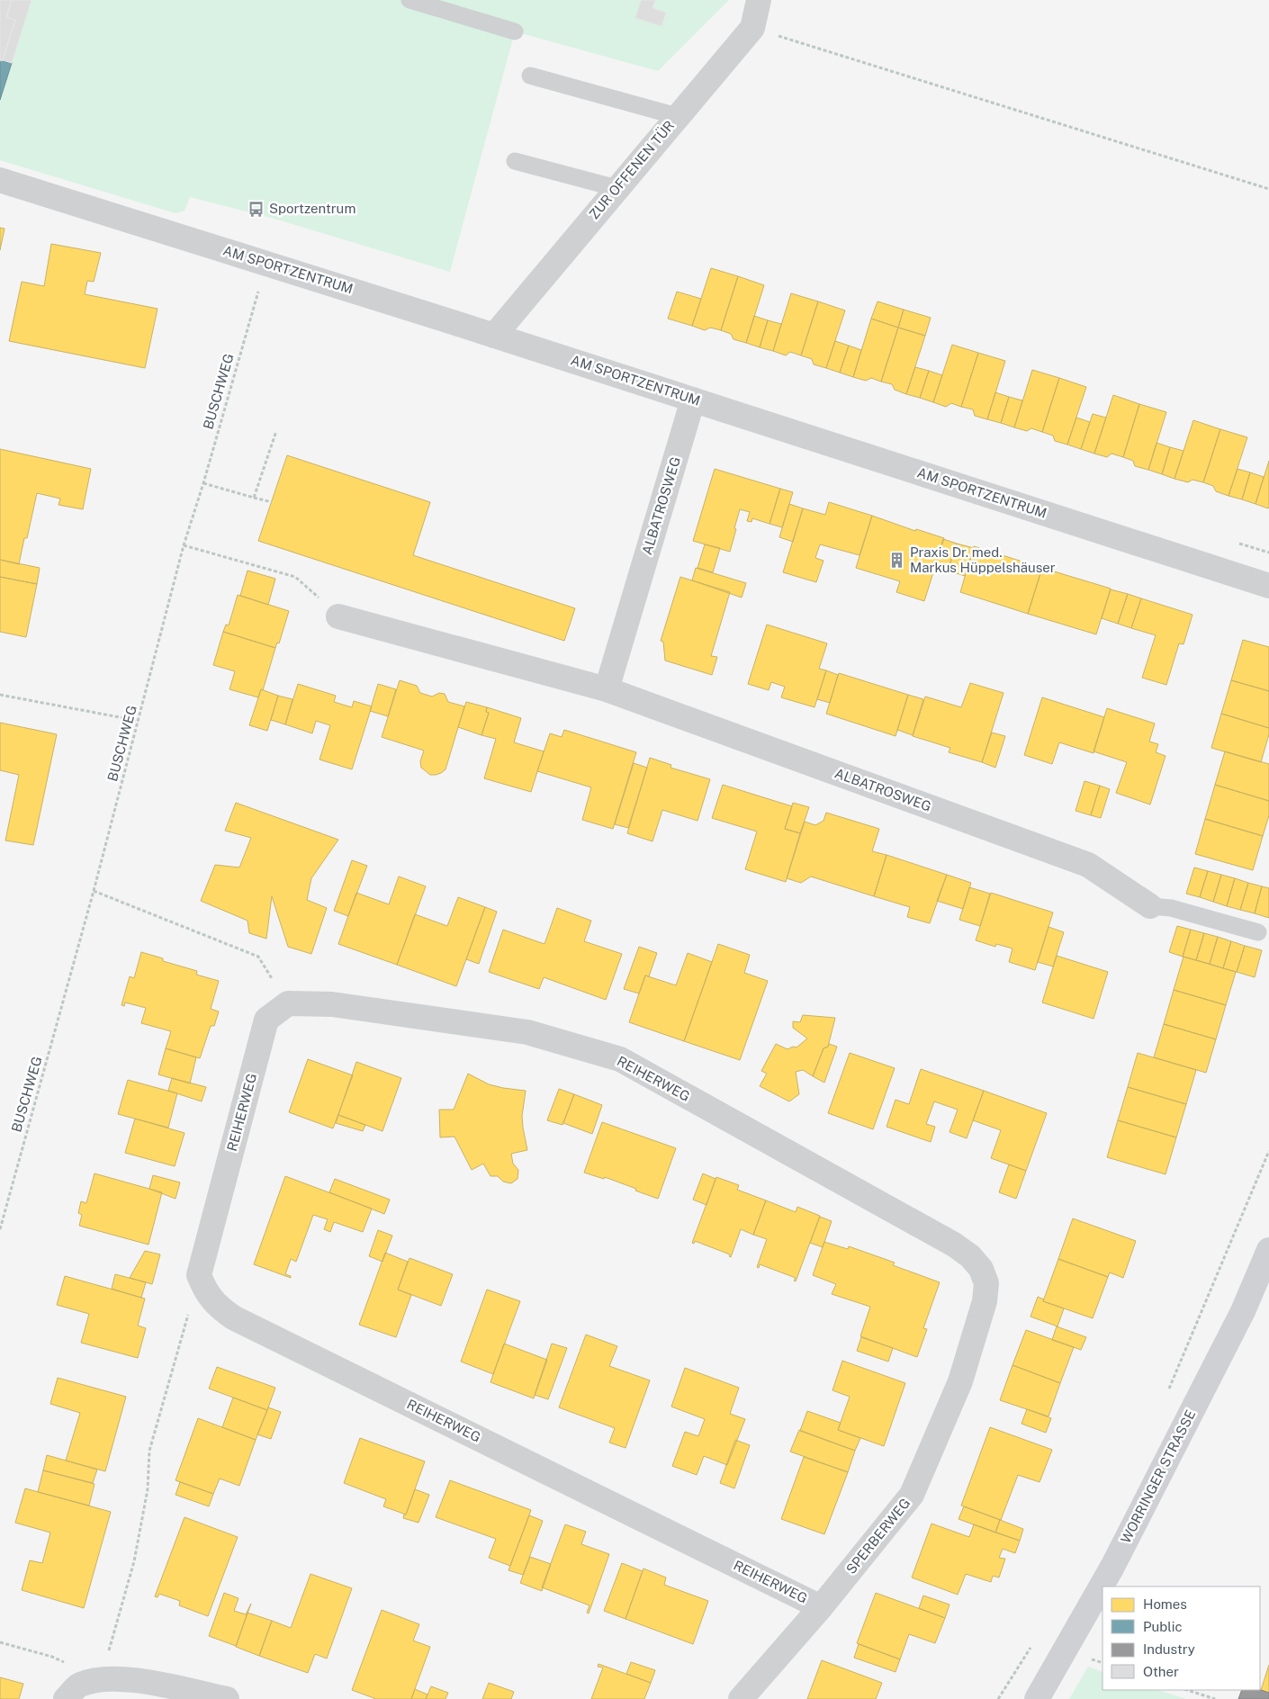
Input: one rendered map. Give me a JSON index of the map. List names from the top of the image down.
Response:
{
  "streets": {
    "main road": ["WORRINGER STRASSE"],
    "street": [
      "ZUR OFFENEN TÜR",
      "AM SPORTZENTRUM",
      "ALBATROSWEG",
      "REIHERWEG",
      "SPERBERWEG"
    ],
    "path": ["BUSCHWEG"]
  },
  "crossings": [
    ["ZUR OFFENEN TÜR", "AM SPORTZENTRUM"],
    ["AM SPORTZENTRUM", "BUSCHWEG"],
    ["AM SPORTZENTRUM", "ALBATROSWEG"],
    ["REIHERWEG", "SPERBERWEG"]
  ],
  "places": {
    "bus stop": ["Sportzentrum"],
    "building": ["Praxis Dr. med. Markus Hüppelshäuser"]
  },
  "legend": [
    "Homes",
    "Public",
    "Industry",
    "Other"
  ]
}
